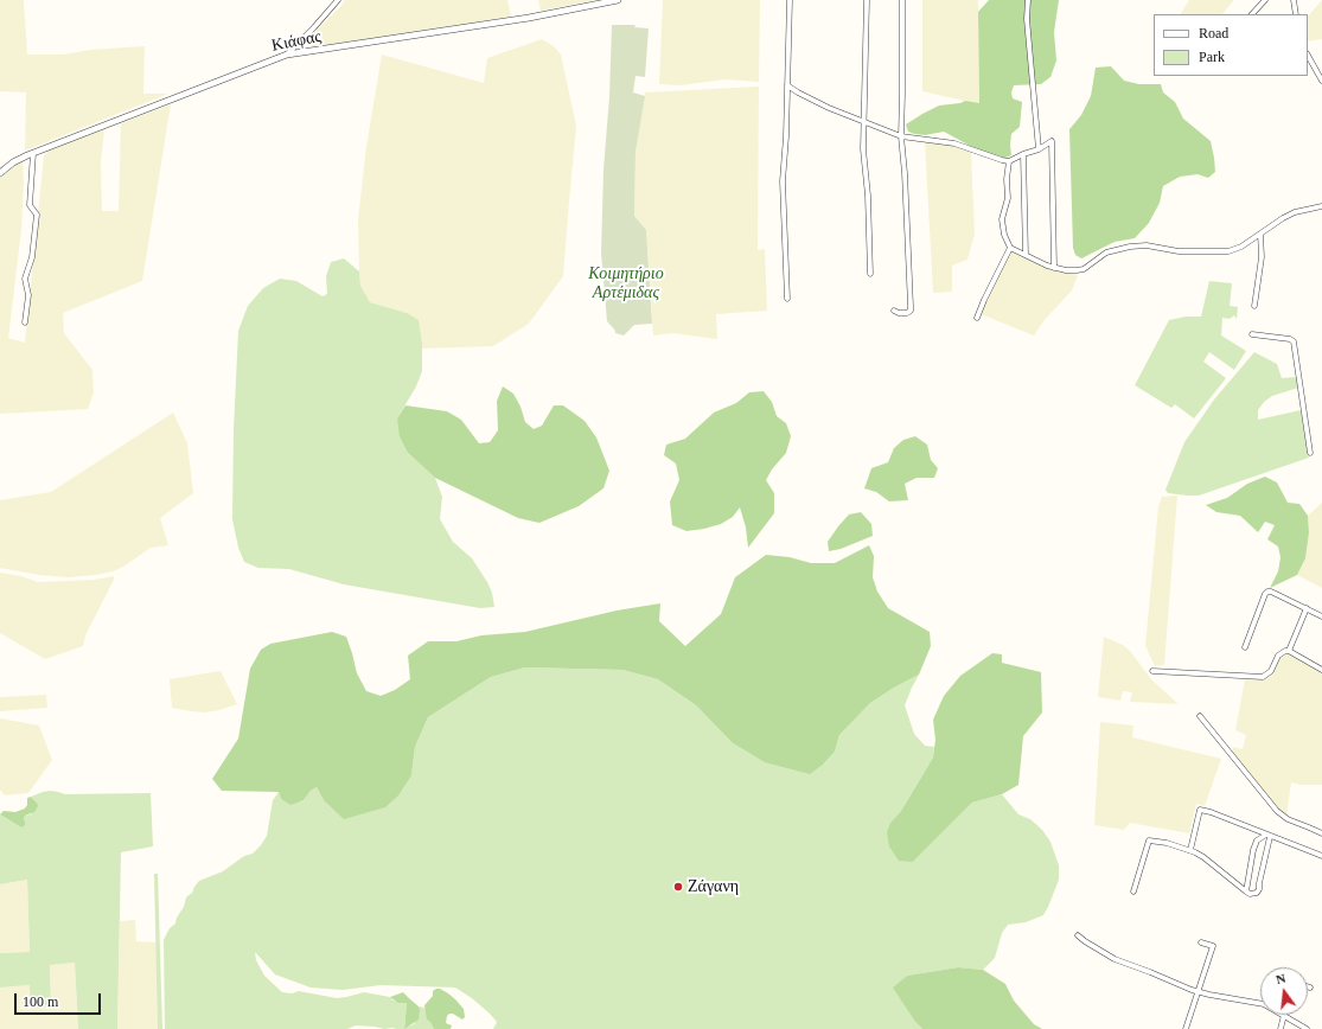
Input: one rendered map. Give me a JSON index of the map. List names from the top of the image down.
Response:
{
  "streets": {
    "street": ["Κιάφας"]
  },
  "parks": ["Κοιμητήριο Αρτέμιδας"],
  "places": ["Ζάγανη"],
  "legend": ["Road", "Park"],
  "scale_bar": "100 m",
  "north": "top"
}
